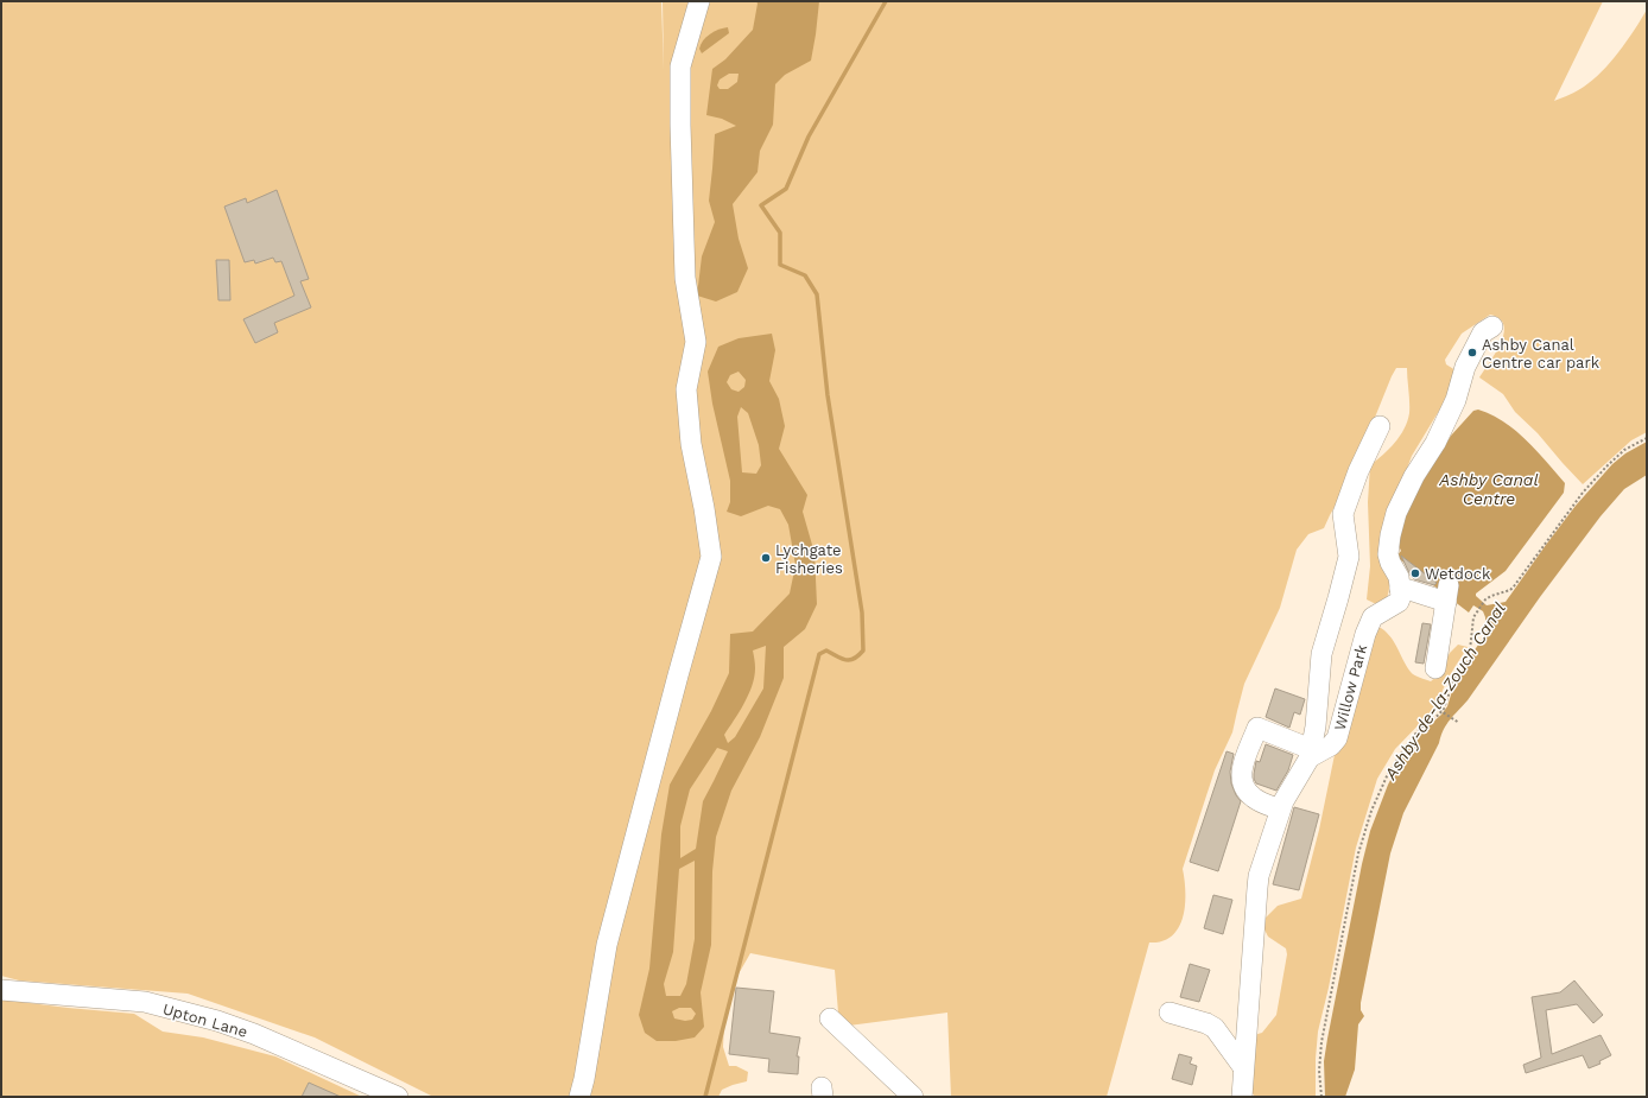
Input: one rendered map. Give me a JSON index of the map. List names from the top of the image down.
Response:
{
  "streets": {
    "street": ["Willow Park", "Upton Lane"]
  },
  "water": ["Ashby Canal Centre", "Ashby-de-la-Zouch Canal"],
  "places": ["Ashby Canal Centre car park", "Lychgate Fisheries", "Wetdock"]
}
